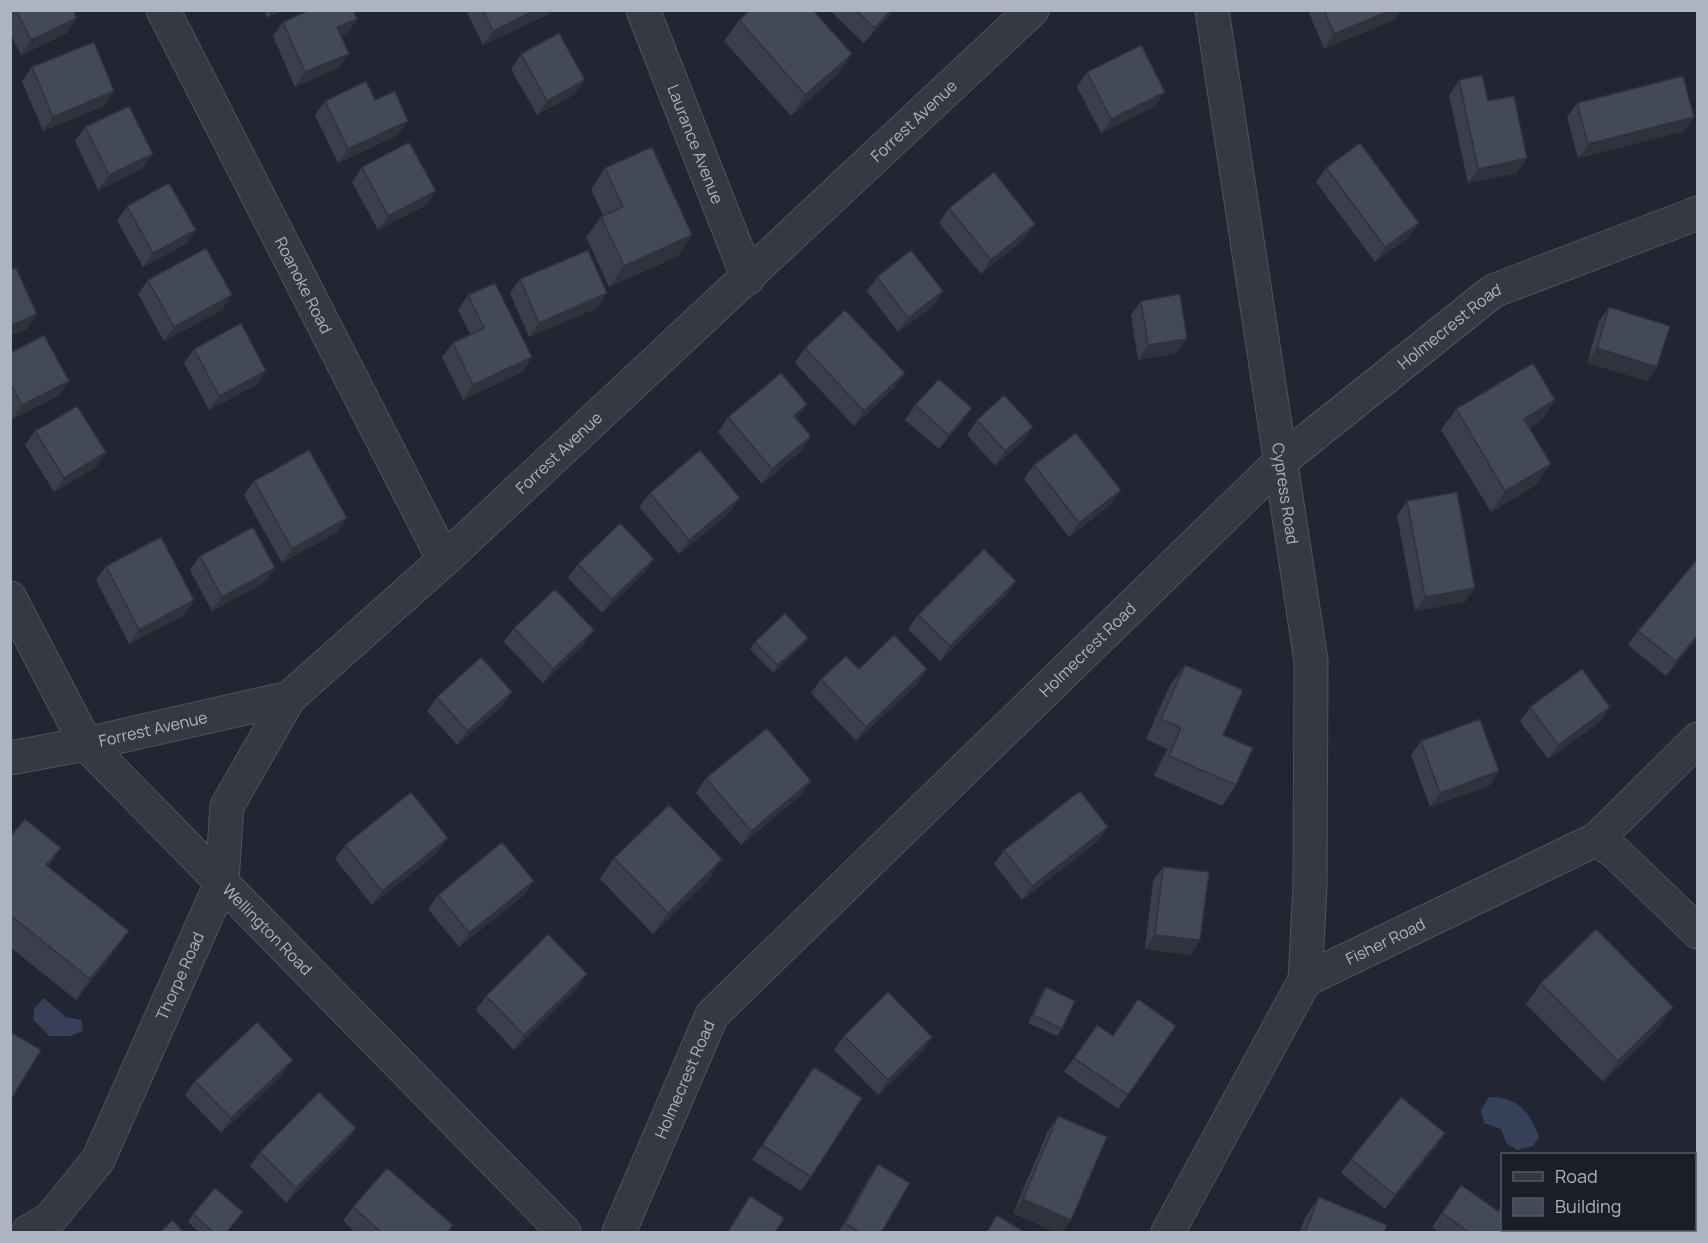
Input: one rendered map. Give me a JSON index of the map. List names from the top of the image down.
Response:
{
  "streets": {
    "street": [
      "Forrest Avenue",
      "Laurance Avenue",
      "Roanoke Road",
      "Holmecrest Road",
      "Cypress Road",
      "Wellington Road",
      "Fisher Road",
      "Thorpe Road"
    ]
  },
  "crossings": [
    ["Forrest Avenue", "Laurance Avenue"],
    ["Forrest Avenue", "Roanoke Road"],
    ["Forrest Avenue", "Wellington Road"],
    ["Forrest Avenue", "Thorpe Road"],
    ["Holmecrest Road", "Cypress Road"],
    ["Cypress Road", "Fisher Road"],
    ["Wellington Road", "Thorpe Road"]
  ],
  "legend": ["Road", "Building"]
}
